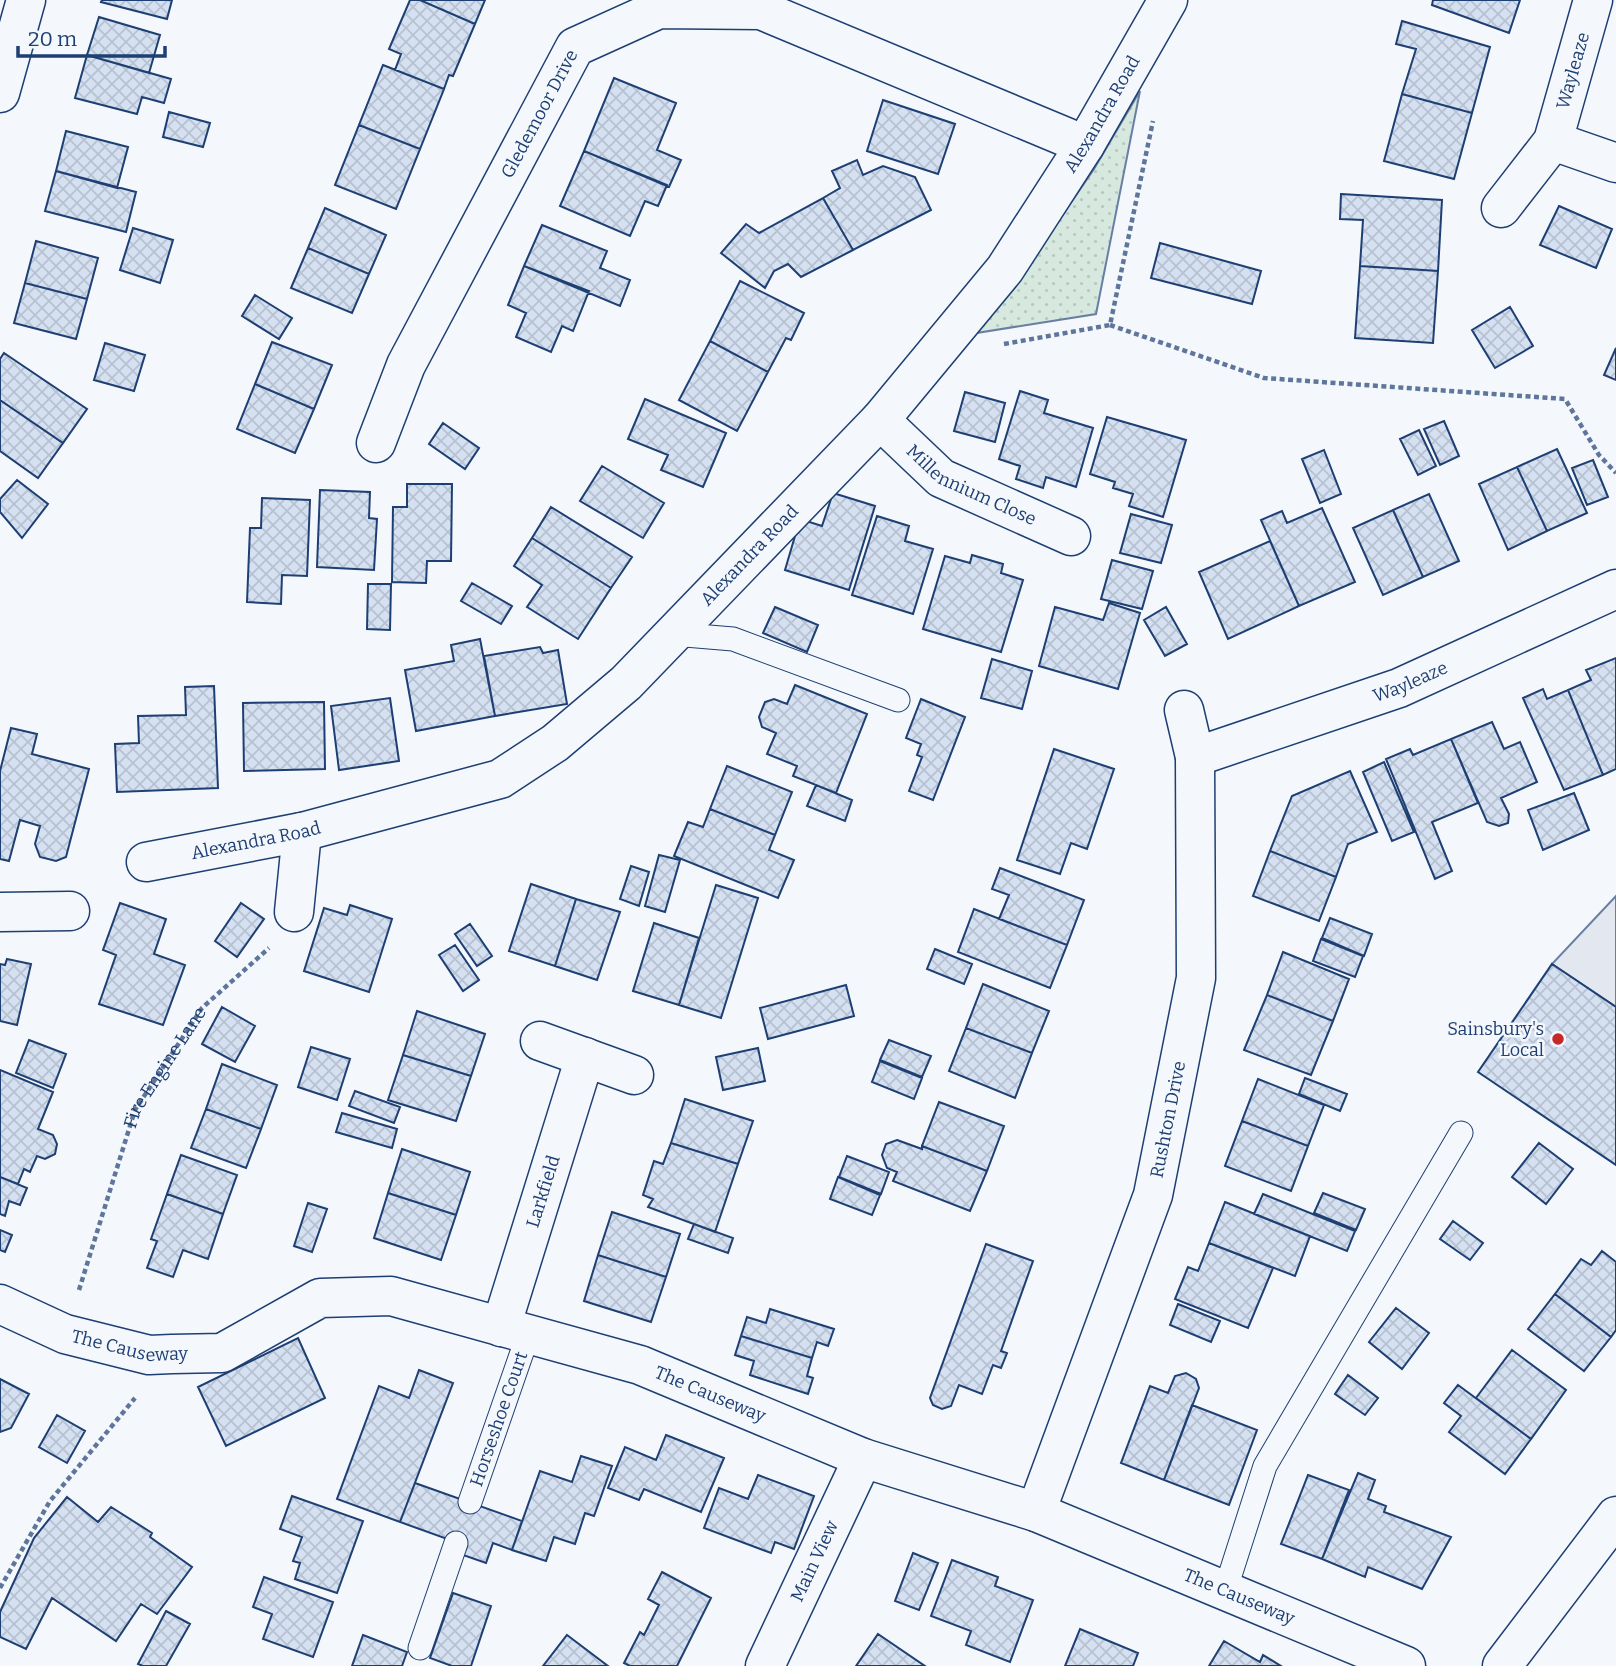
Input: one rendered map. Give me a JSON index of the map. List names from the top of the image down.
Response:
{
  "streets": {
    "street": [
      "Wayleaze",
      "Alexandra Road",
      "Gledemoor Drive",
      "Millennium Close",
      "Rushton Drive",
      "Larkfield",
      "The Causeway",
      "Main View"
    ],
    "lane": ["Horseshoe Court"],
    "path": ["Fire Engine Lane"]
  },
  "crossings": [
    ["Wayleaze", "Rushton Drive"],
    ["Alexandra Road", "Gledemoor Drive"],
    ["Alexandra Road", "Millennium Close"],
    ["Fire Engine Lane", "The Causeway"],
    ["Rushton Drive", "The Causeway"],
    ["Larkfield", "The Causeway"],
    ["Larkfield", "Horseshoe Court"],
    ["The Causeway", "Horseshoe Court"],
    ["The Causeway", "Main View"]
  ],
  "places": ["Sainsbury's Local"],
  "scale_bar": "20 m"
}
